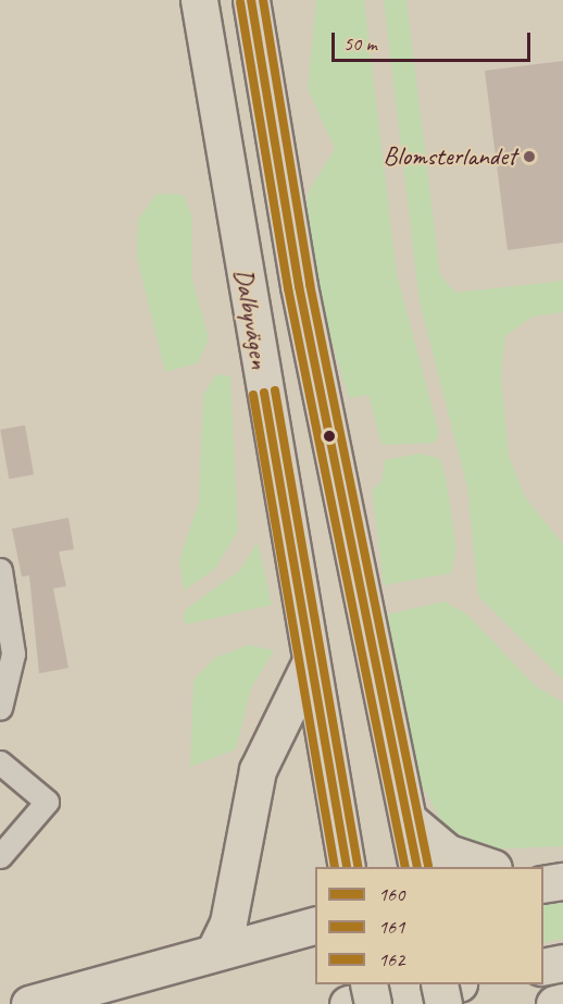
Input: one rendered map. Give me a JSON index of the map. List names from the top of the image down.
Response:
{
  "streets": {
    "main road": ["Dalbyvägen"]
  },
  "places": ["Blomsterlandet"],
  "lines": ["transit line 160", "transit line 162", "transit line 161"],
  "legend": ["160", "161", "162"],
  "scale_bar": "50 m"
}
